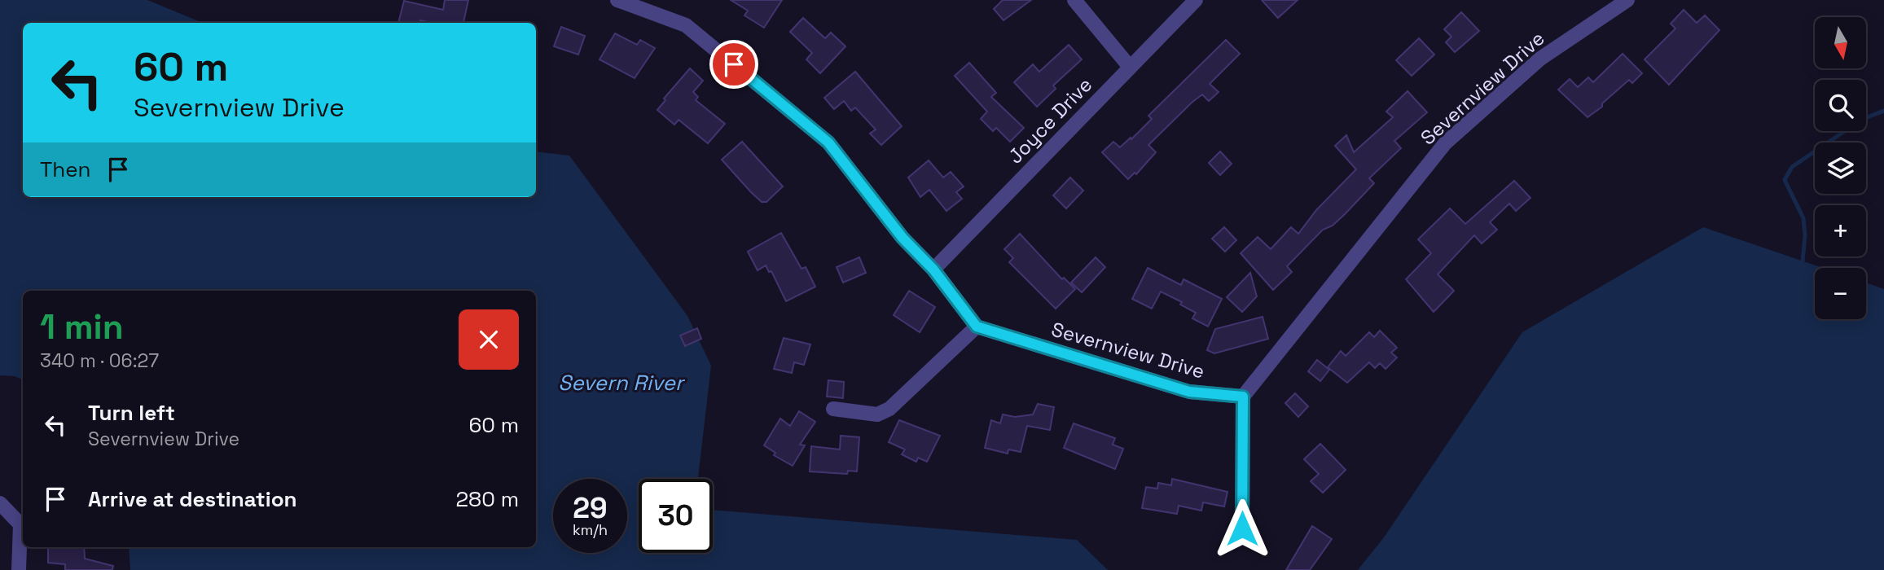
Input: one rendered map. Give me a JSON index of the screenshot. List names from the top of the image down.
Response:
{
  "streets": {
    "street": ["Severnview Drive", "Joyce Drive"]
  },
  "water": ["Severn River"],
  "north": "bottom",
  "page": {
    "map_buttons": ["+", "−"],
    "turn": ["60 m", "Severnview Drive"],
    "then": "Then",
    "heading": ["1 min", "340 m · 06:27"],
    "list": [
      {
        "name": "Turn left",
        "note": "Severnview Drive",
        "value": "60 m"
      },
      {
        "name": "Arrive at destination",
        "value": "280 m"
      }
    ],
    "speed": "29 km/h",
    "limit": "30"
  }
}
